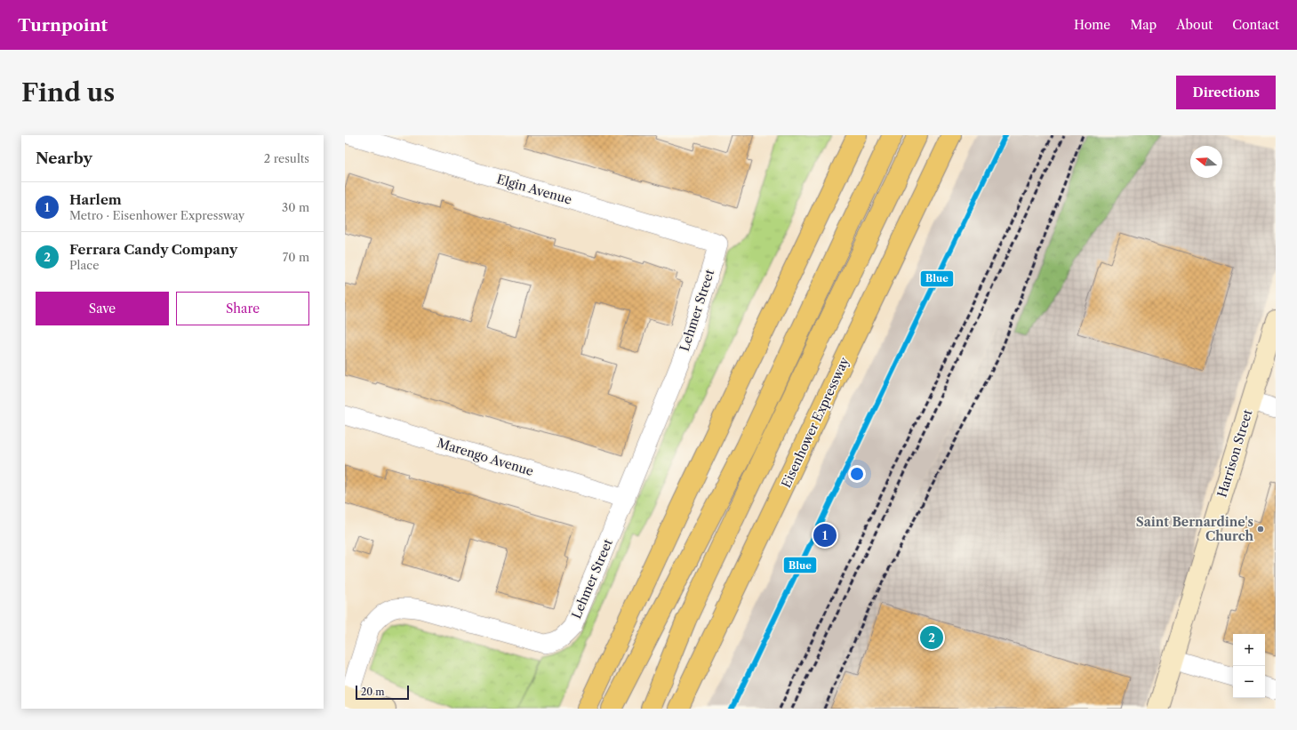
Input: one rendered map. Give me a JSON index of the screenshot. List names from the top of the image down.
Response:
{
  "streets": {
    "highway": ["Eisenhower Expressway"],
    "street": [
      "Elgin Avenue",
      "Lehmer Street",
      "Harrison Street",
      "Marengo Avenue"
    ]
  },
  "crossings": [
    ["Elgin Avenue", "Lehmer Street"],
    ["Lehmer Street", "Marengo Avenue"]
  ],
  "places": ["Saint Bernardine's Church"],
  "lines": ["transit line Blue"],
  "scale_bar": "20 m",
  "north": "left",
  "page": {
    "header": "Turnpoint",
    "nav": [
      "Home",
      "Map",
      "About",
      "Contact"
    ],
    "buttons": [
      "Directions",
      ["Save", "Share"]
    ],
    "title": "Find us",
    "heading": ["Nearby", "2 results"],
    "list": [
      {
        "mark": "1",
        "name": "Harlem",
        "note": "Metro · Eisenhower Expressway",
        "value": "30 m"
      },
      {
        "mark": "2",
        "name": "Ferrara Candy Company",
        "note": "Place",
        "value": "70 m"
      }
    ],
    "pins": ["1", "2"],
    "map_buttons": ["+", "−"],
    "scale": "20 m"
  }
}
